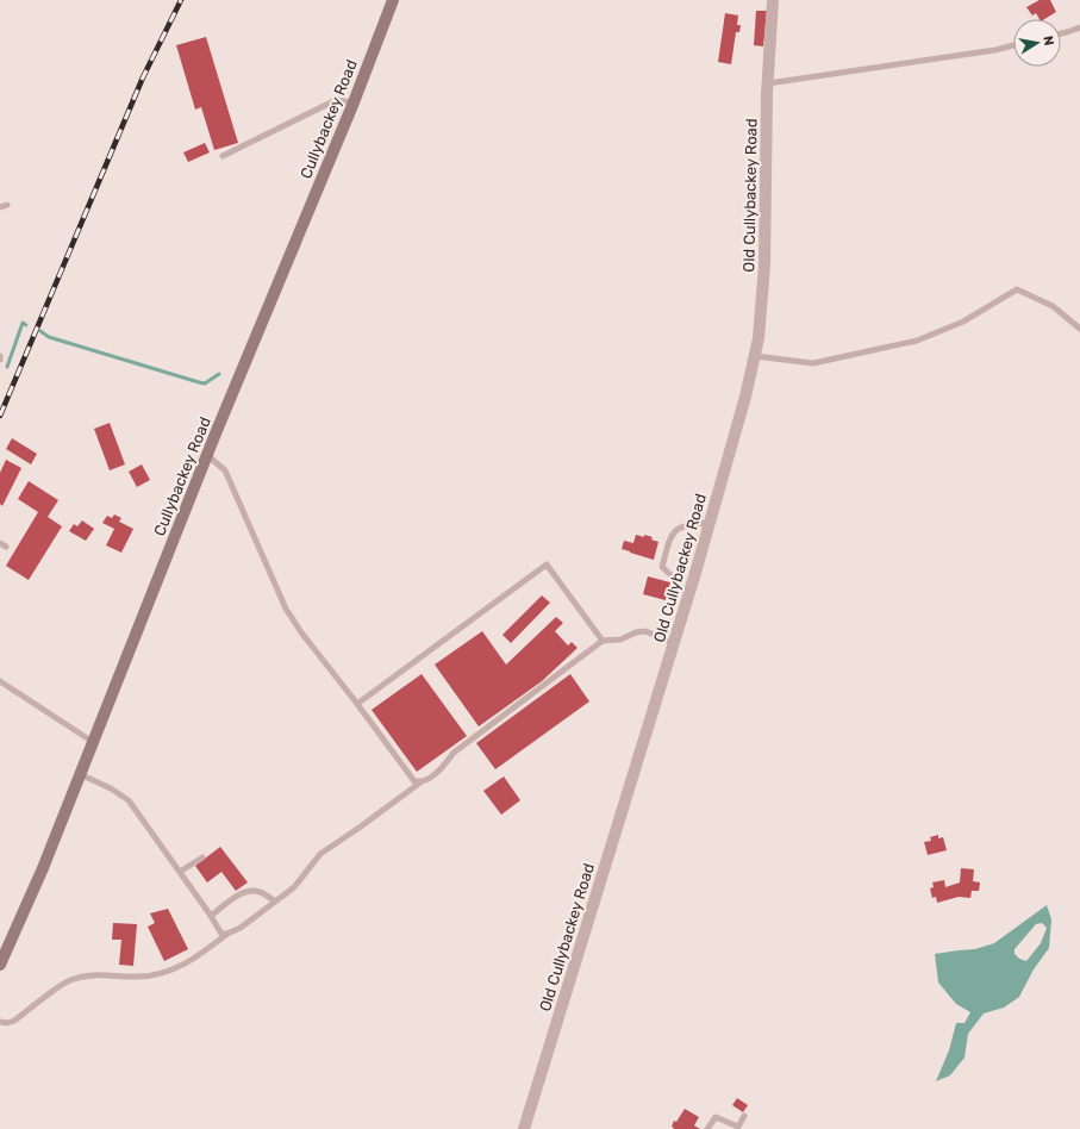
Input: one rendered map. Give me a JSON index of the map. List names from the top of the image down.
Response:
{
  "streets": {
    "main road": ["Cullybackey Road"],
    "street": ["Old Cullybackey Road"]
  },
  "north": "right"
}
